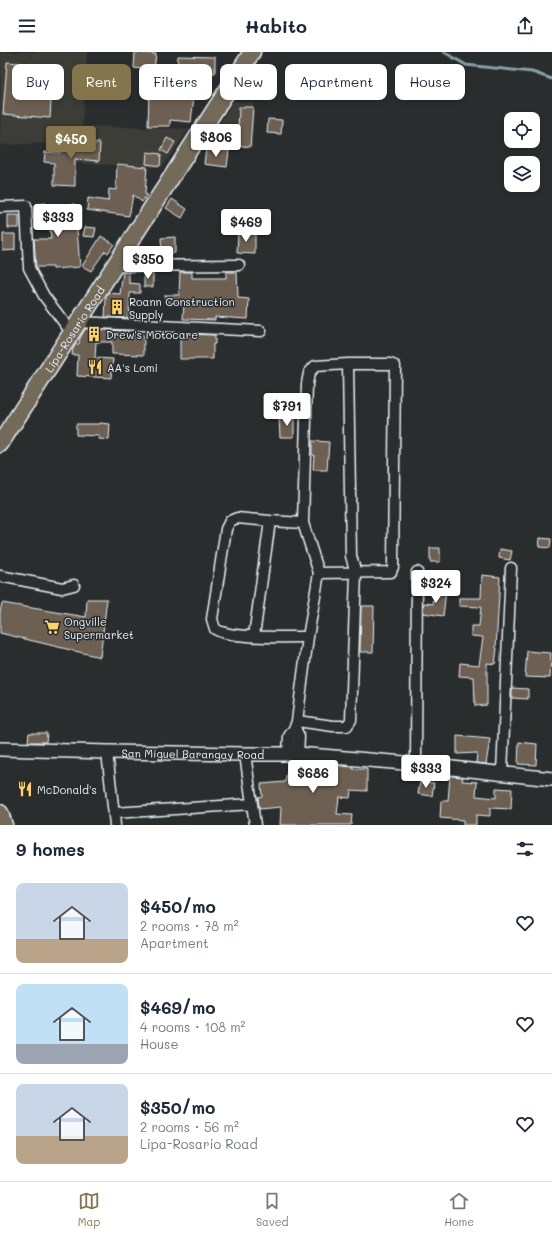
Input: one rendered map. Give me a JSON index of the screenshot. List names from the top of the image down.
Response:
{
  "streets": {
    "main road": ["Lipa-Rosario Road"],
    "street": ["San Miguel Barangay Road"]
  },
  "places": {
    "building": ["Roann Construction Supply", "Drew's Motocare"],
    "restaurant": ["AA's Lomi", "McDonald's"],
    "supermarket": ["Ongville Supermarket"]
  },
  "page": {
    "header": "Habito",
    "chip": [
      "Buy",
      "Rent",
      "Filters",
      "New",
      "Apartment",
      "House"
    ],
    "price": [
      "$806",
      "$450",
      "$333",
      "$469",
      "$350",
      "$791",
      "$324",
      "$333",
      "$686"
    ],
    "heading": "9 homes",
    "list": [
      {
        "name": "$450/mo",
        "note": "2 rooms · 78 m² · Apartment"
      },
      {
        "name": "$469/mo",
        "note": "4 rooms · 108 m² · House"
      },
      {
        "name": "$350/mo",
        "note": "2 rooms · 56 m² · Lipa-Rosario Road"
      }
    ],
    "tabs": ["Map", "Saved", "Home"]
  }
}
